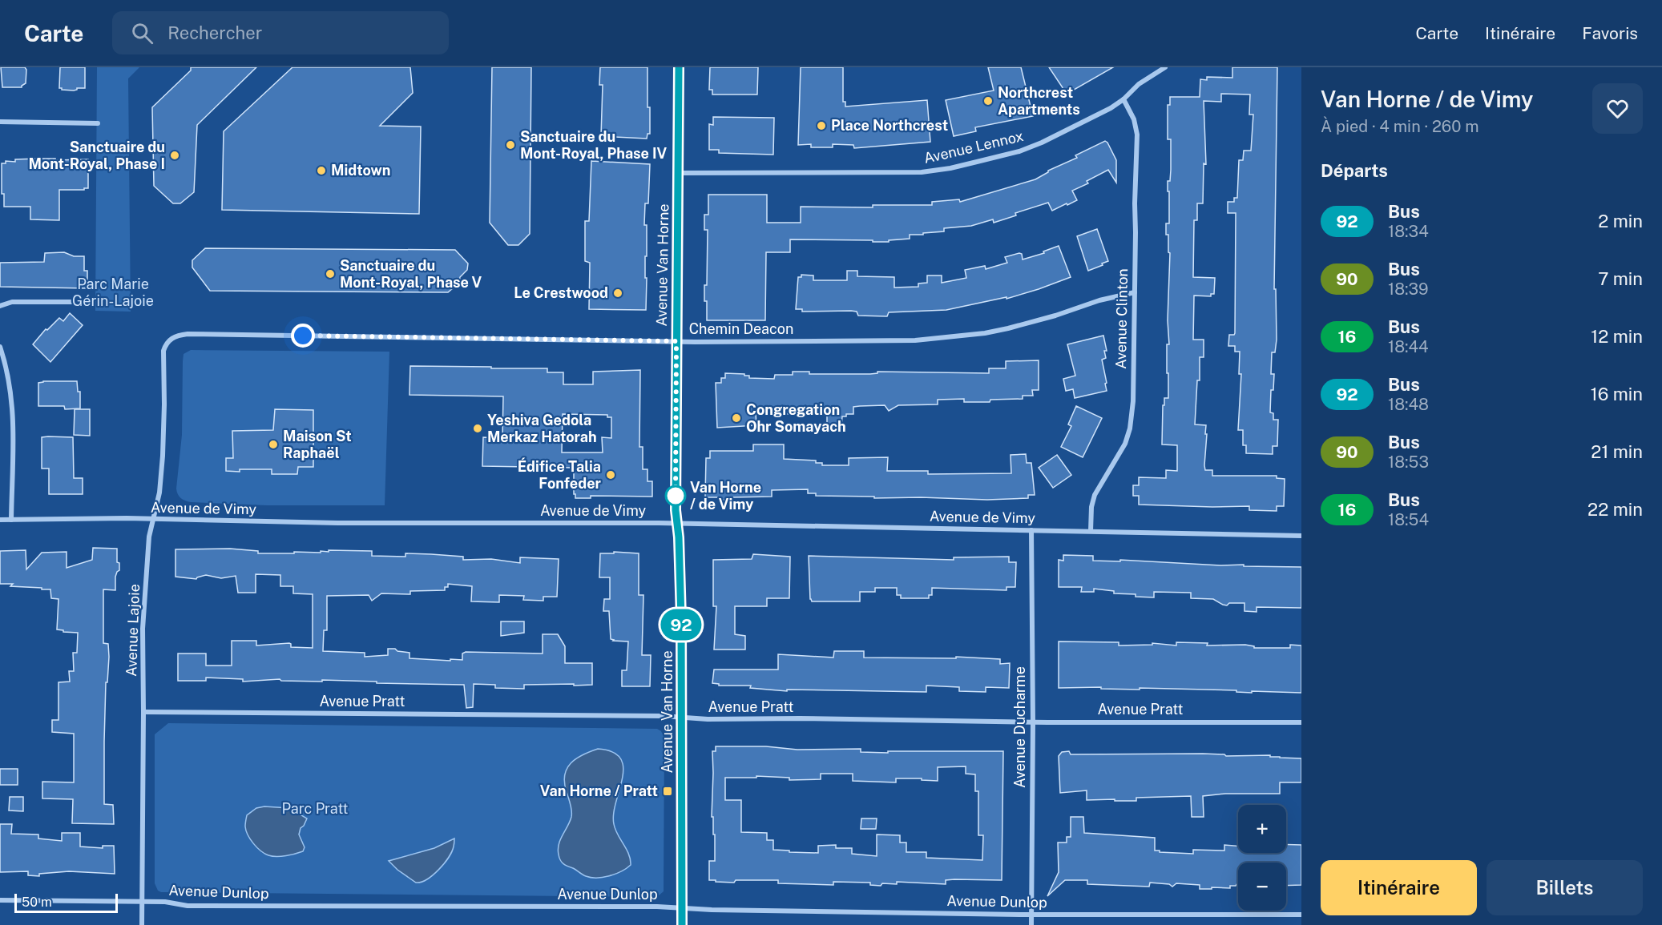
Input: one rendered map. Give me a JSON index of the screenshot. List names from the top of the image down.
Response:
{
  "streets": {
    "main road": ["Avenue Van Horne"],
    "street": [
      "Avenue Lennox",
      "Avenue Clinton",
      "Chemin Deacon",
      "Avenue de Vimy",
      "Avenue Lajoie",
      "Avenue Pratt",
      "Avenue Ducharme",
      "Avenue Dunlop"
    ]
  },
  "crossings": [
    ["Avenue Lennox", "Avenue Van Horne"],
    ["Avenue Lennox", "Avenue Clinton"],
    ["Avenue Van Horne", "Chemin Deacon"],
    ["Avenue Van Horne", "Avenue de Vimy"],
    ["Avenue Van Horne", "Avenue Pratt"],
    ["Avenue Van Horne", "Avenue Dunlop"],
    ["Avenue Clinton", "Chemin Deacon"],
    ["Avenue Clinton", "Avenue de Vimy"],
    ["Chemin Deacon", "Avenue Lajoie"],
    ["Avenue de Vimy", "Avenue Lajoie"],
    ["Avenue de Vimy", "Avenue Ducharme"],
    ["Avenue Lajoie", "Avenue Pratt"],
    ["Avenue Lajoie", "Avenue Dunlop"],
    ["Avenue Pratt", "Avenue Ducharme"],
    ["Avenue Ducharme", "Avenue Dunlop"]
  ],
  "parks": ["Parc Marie Gérin-Lajoie", "Parc Pratt"],
  "places": {
    "other": [
      "Northcrest Apartments",
      "Place Northcrest",
      "Sanctuaire du Mont-Royal, Phase IV",
      "Sanctuaire du Mont-Royal, Phase I",
      "Midtown",
      "Sanctuaire du Mont-Royal, Phase V",
      "Le Crestwood",
      "Congregation Ohr Somayach",
      "Yeshiva Gedola Merkaz Hatorah",
      "Maison St Raphaël",
      "Édifice Talia Fonfeder",
      "Van Horne / de Vimy"
    ],
    "transit": ["Van Horne / Pratt"]
  },
  "lines": ["bus line 92"],
  "scale_bar": "50 m",
  "page": {
    "header": "Carte",
    "search": "Rechercher",
    "nav": ["Carte", "Itinéraire", "Favoris"],
    "on_map": "92",
    "heading": [
      ["Van Horne / de Vimy", "À pied · 4 min · 260 m"],
      "Départs"
    ],
    "list": [
      {
        "mark": "92",
        "name": "Bus",
        "note": "18:34",
        "value": "2 min"
      },
      {
        "mark": "90",
        "name": "Bus",
        "note": "18:39",
        "value": "7 min"
      },
      {
        "mark": "16",
        "name": "Bus",
        "note": "18:44",
        "value": "12 min"
      },
      {
        "mark": "92",
        "name": "Bus",
        "note": "18:48",
        "value": "16 min"
      },
      {
        "mark": "90",
        "name": "Bus",
        "note": "18:53",
        "value": "21 min"
      },
      {
        "mark": "16",
        "name": "Bus",
        "note": "18:54",
        "value": "22 min"
      }
    ],
    "map_buttons": ["+", "−"],
    "buttons": ["Itinéraire", "Billets"],
    "scale": "50 m"
  }
}
